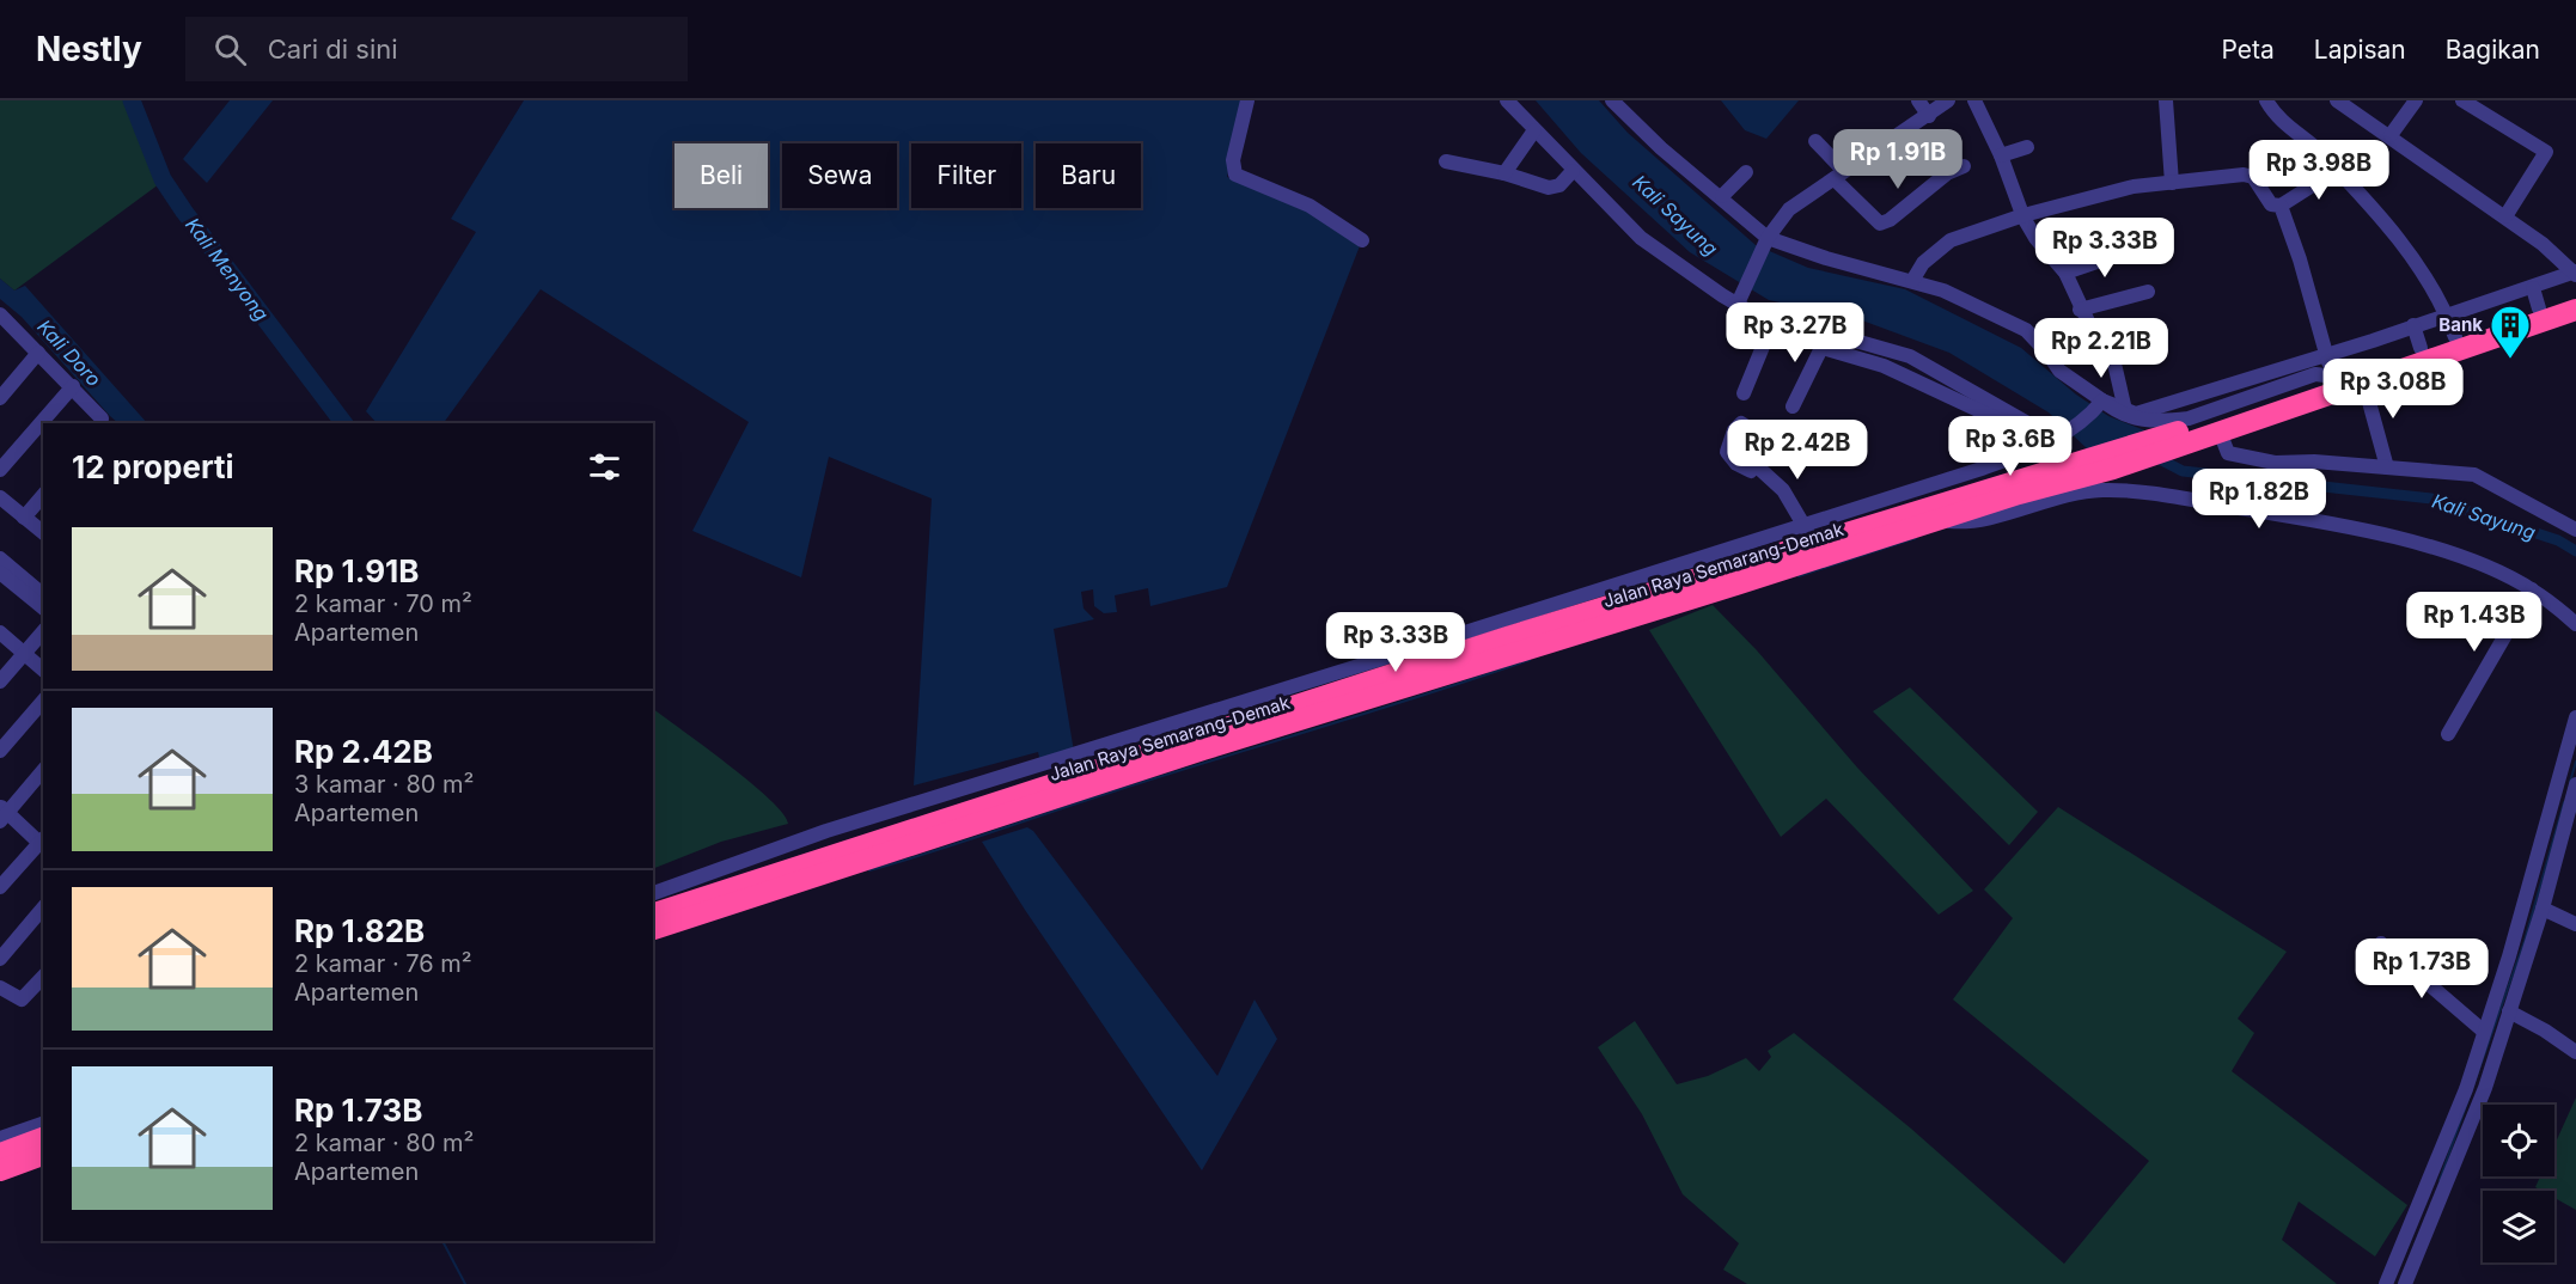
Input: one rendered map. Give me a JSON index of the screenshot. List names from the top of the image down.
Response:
{
  "streets": {
    "highway": ["Jalan Raya Semarang-Demak"]
  },
  "water": ["Kali Sayung", "Kali Menyong", "Kali Doro"],
  "places": {
    "building": ["Bank"]
  },
  "page": {
    "header": "Nestly",
    "search": "Cari di sini",
    "nav": ["Peta", "Lapisan", "Bagikan"],
    "price": [
      "Rp 1.91B",
      "Rp 3.98B",
      "Rp 3.33B",
      "Rp 3.27B",
      "Rp 2.21B",
      "Rp 3.08B",
      "Rp 3.6B",
      "Rp 2.42B",
      "Rp 1.82B",
      "Rp 1.43B",
      "Rp 3.33B",
      "Rp 1.73B"
    ],
    "chip": [
      "Beli",
      "Sewa",
      "Filter",
      "Baru"
    ],
    "heading": "12 properti",
    "list": [
      {
        "name": "Rp 1.91B",
        "note": "2 kamar · 70 m² · Apartemen"
      },
      {
        "name": "Rp 2.42B",
        "note": "3 kamar · 80 m² · Apartemen"
      },
      {
        "name": "Rp 1.82B",
        "note": "2 kamar · 76 m² · Apartemen"
      },
      {
        "name": "Rp 1.73B",
        "note": "2 kamar · 80 m² · Apartemen"
      }
    ]
  }
}
